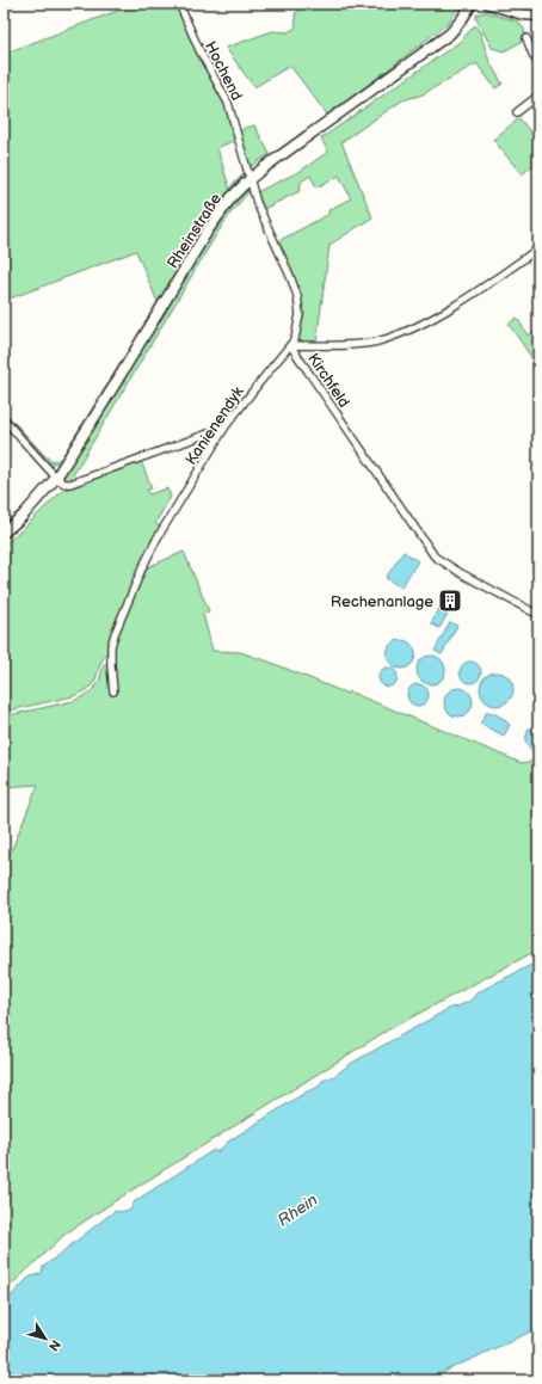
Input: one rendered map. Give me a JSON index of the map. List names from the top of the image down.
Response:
{
  "streets": {
    "main road": ["Rheinstraße"],
    "street": ["Hochend", "Kirchfeld", "Kanienendyk"]
  },
  "crossings": [
    ["Hochend", "Rheinstraße"],
    ["Hochend", "Kanienendyk"],
    ["Rheinstraße", "Kanienendyk"],
    ["Kirchfeld", "Kanienendyk"]
  ],
  "water": ["Rhein"],
  "places": {
    "building": ["Rechenanlage"]
  },
  "north": "bottom right"
}
